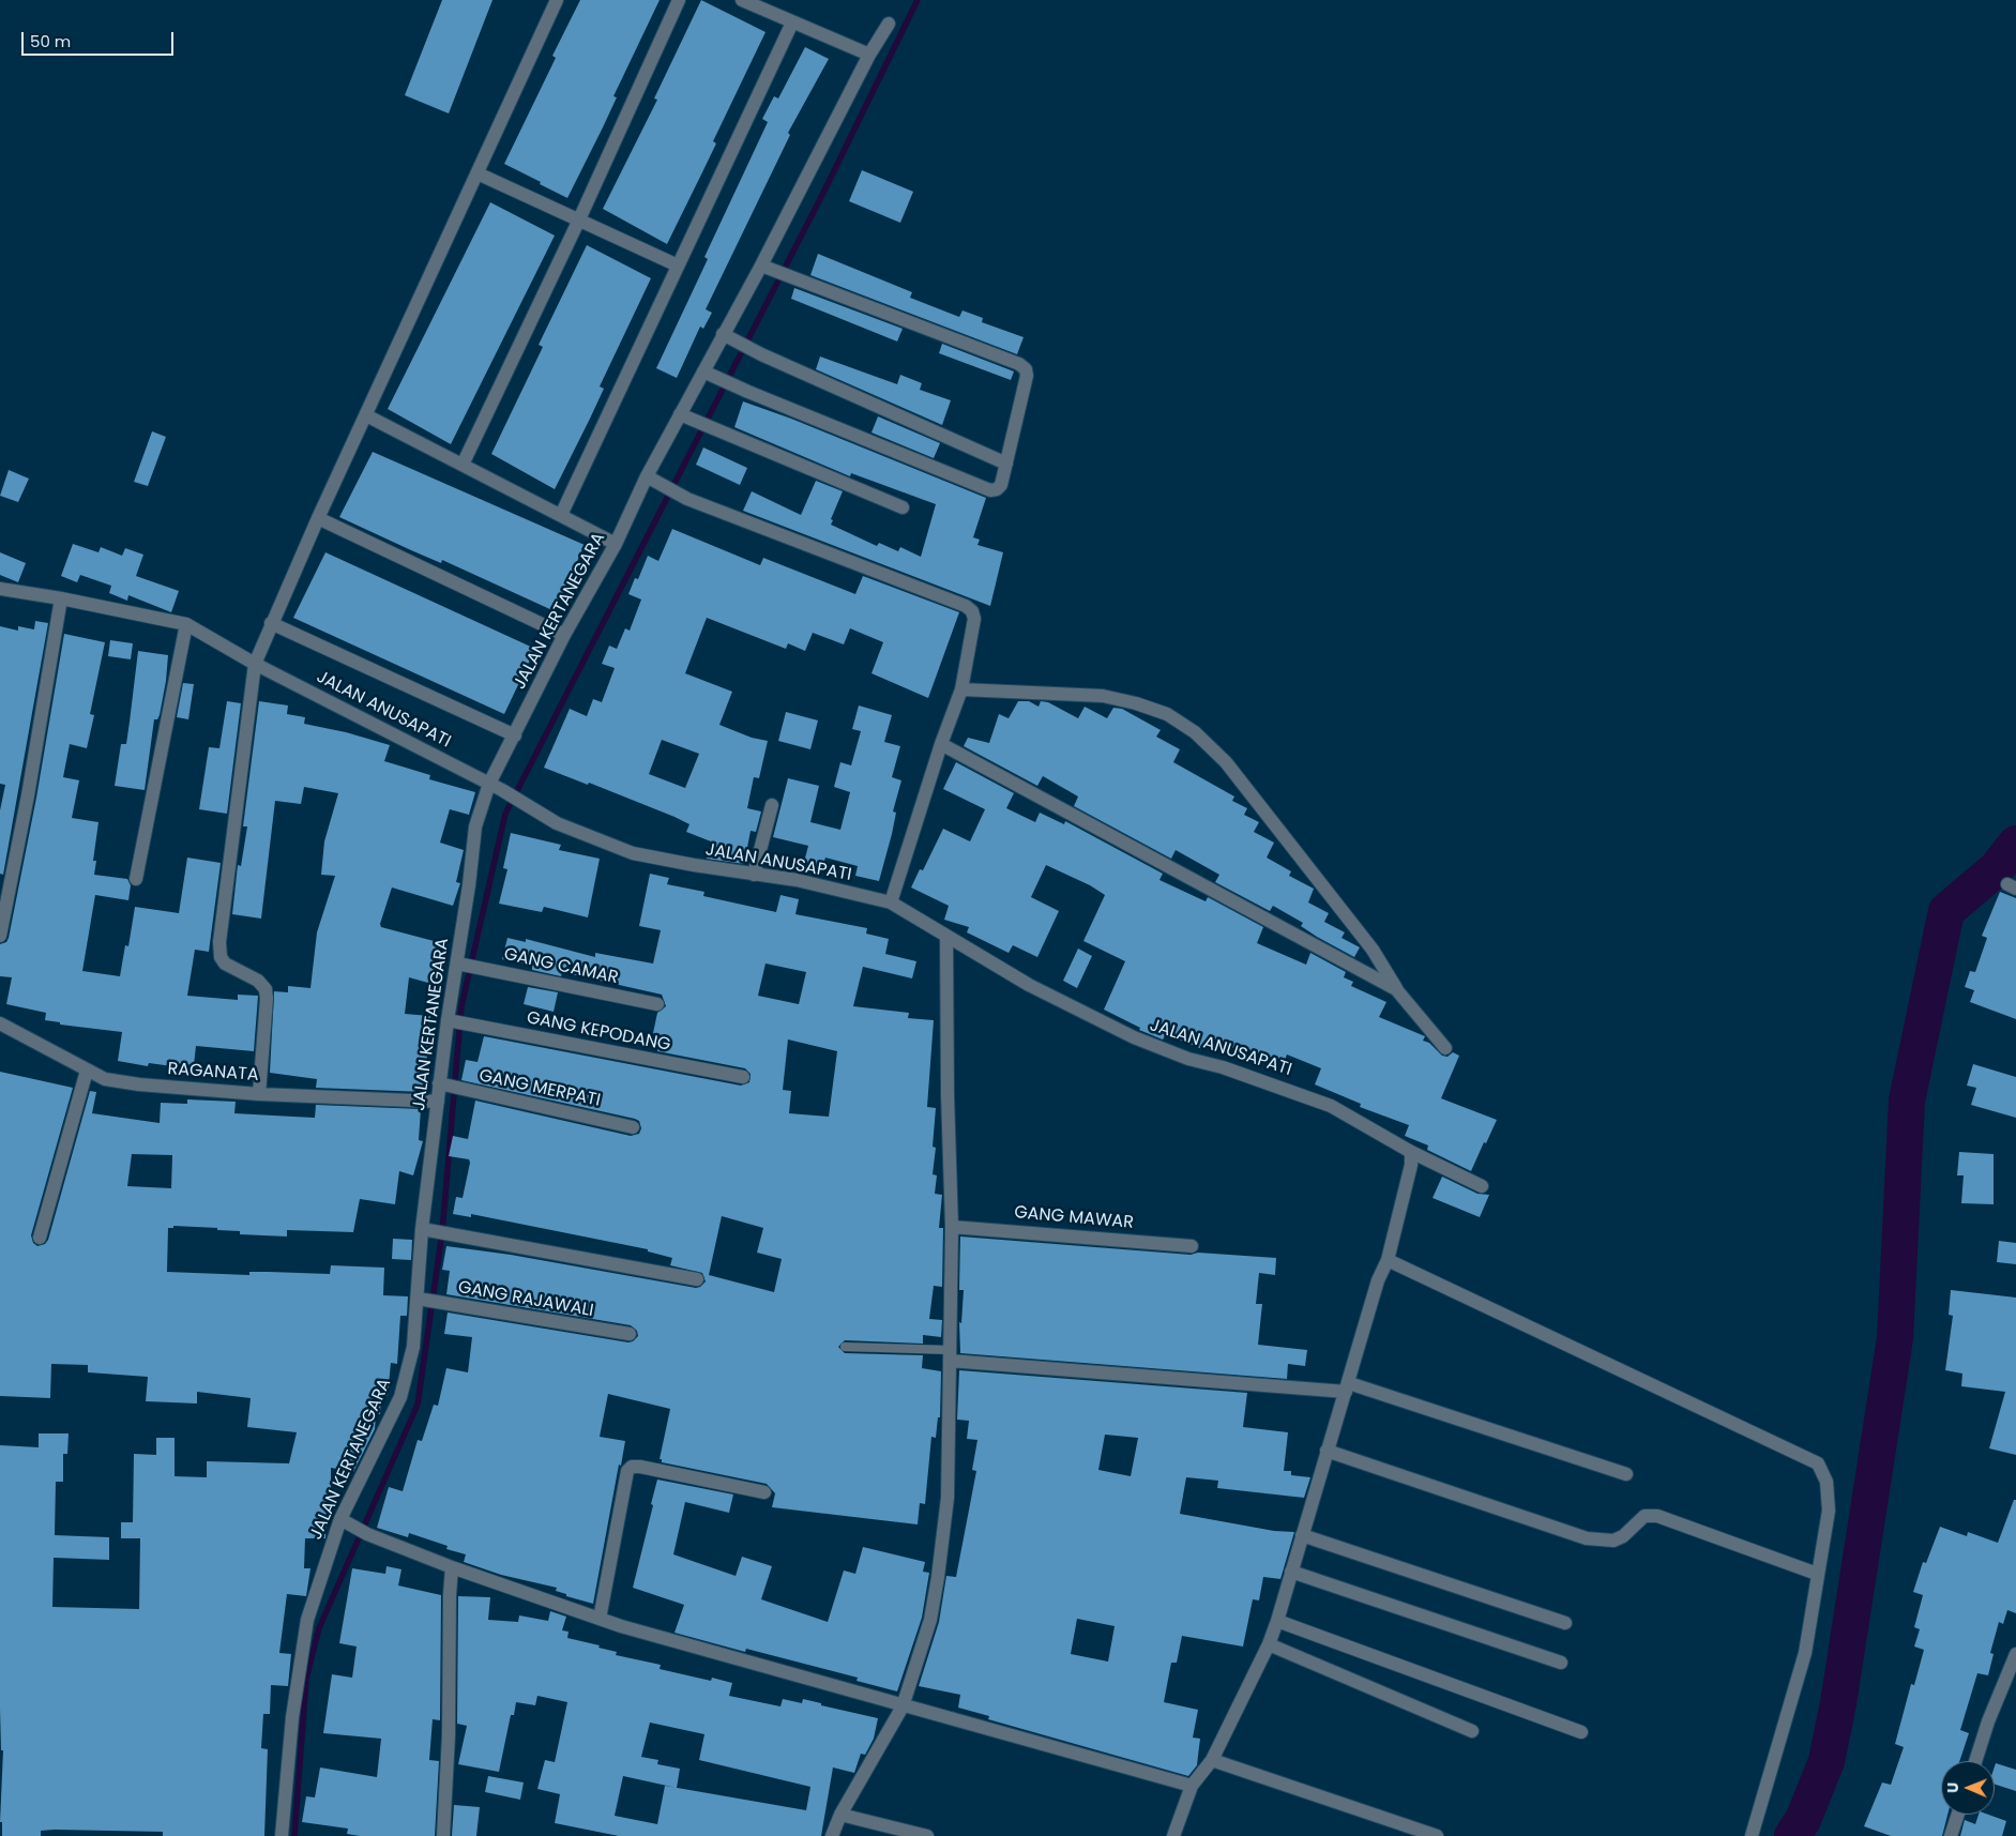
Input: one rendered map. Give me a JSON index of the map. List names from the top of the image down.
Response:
{
  "streets": {
    "street": [
      "JALAN KERTANEGARA",
      "JALAN ANUSAPATI",
      "GANG CAMAR",
      "GANG KEPODANG",
      "RAGANATA",
      "GANG MERPATI",
      "GANG MAWAR",
      "GANG RAJAWALI"
    ]
  },
  "crossings": [
    ["JALAN KERTANEGARA", "JALAN ANUSAPATI"],
    ["JALAN KERTANEGARA", "GANG CAMAR"],
    ["JALAN KERTANEGARA", "GANG KEPODANG"],
    ["JALAN KERTANEGARA", "RAGANATA"],
    ["JALAN KERTANEGARA", "GANG MERPATI"],
    ["JALAN KERTANEGARA", "GANG RAJAWALI"]
  ],
  "scale_bar": "50 m",
  "north": "left"
}
